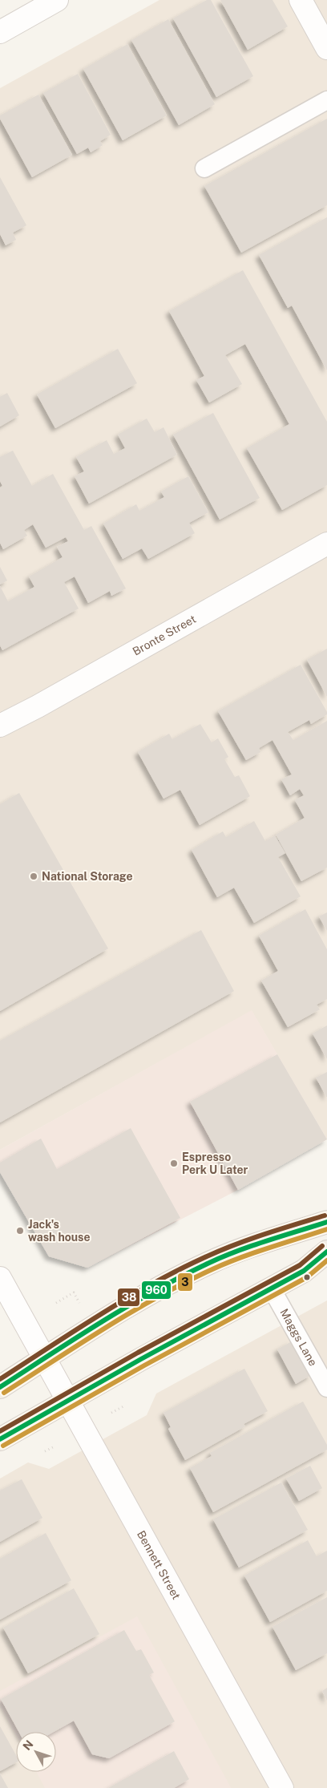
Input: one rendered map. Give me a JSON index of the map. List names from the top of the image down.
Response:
{
  "streets": {
    "main road": ["Bronte Street", "Bennett Street"],
    "lane": ["Maggs Lane"]
  },
  "places": ["National Storage", "Espresso Perk U Later", "Jack's wash house"],
  "lines": ["transit line 38", "transit line 960", "transit line 3"],
  "north": "top left"
}
